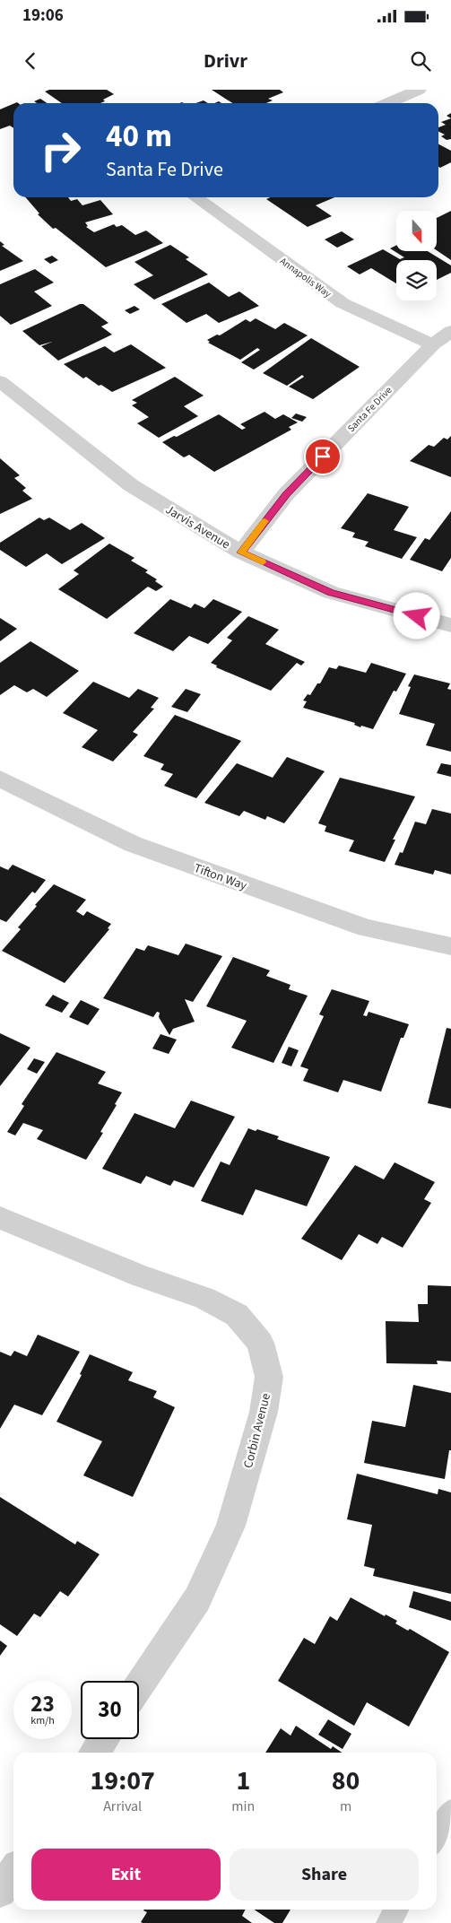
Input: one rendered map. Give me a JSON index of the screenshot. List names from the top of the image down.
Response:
{
  "streets": {
    "street": [
      "Annapolis Way",
      "Santa Fe Drive",
      "Jarvis Avenue",
      "Tifton Way",
      "Corbin Avenue"
    ]
  },
  "crossings": [
    ["Annapolis Way", "Santa Fe Drive"],
    ["Santa Fe Drive", "Jarvis Avenue"]
  ],
  "north": "bottom",
  "page": {
    "status": "19:06",
    "header": "Drivr",
    "turn": ["40 m", "Santa Fe Drive"],
    "speed": "23 km/h",
    "limit": "30",
    "eta": [
      "19:07",
      "Arrival",
      "1",
      "min",
      "80",
      "m"
    ],
    "buttons": ["Exit", "Share"]
  }
}
